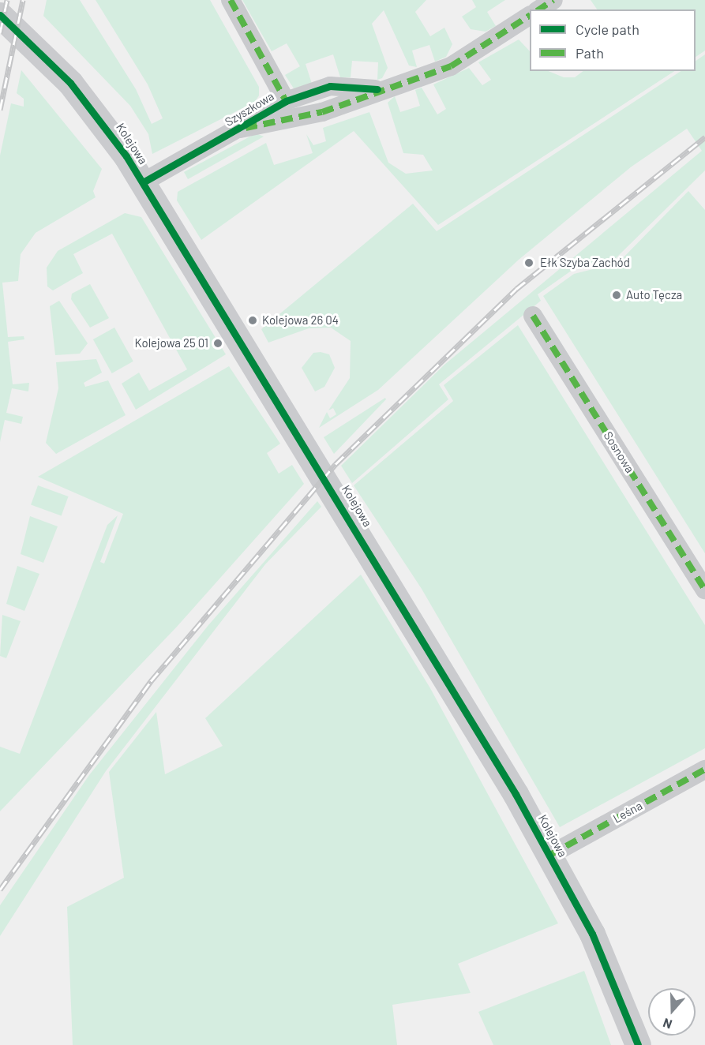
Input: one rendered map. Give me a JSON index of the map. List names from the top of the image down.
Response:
{
  "streets": {
    "street": [
      "Szyszkowa",
      "Kolejowa",
      "Sosnowa",
      "Leśna"
    ]
  },
  "crossings": [
    ["Szyszkowa", "Kolejowa"],
    ["Kolejowa", "Leśna"]
  ],
  "places": [
    "Ełk Szyba Zachód",
    "Auto Tęcza",
    "Kolejowa 26 04",
    "Kolejowa 25 01"
  ],
  "legend": ["Cycle path", "Path"],
  "north": "bottom"
}
